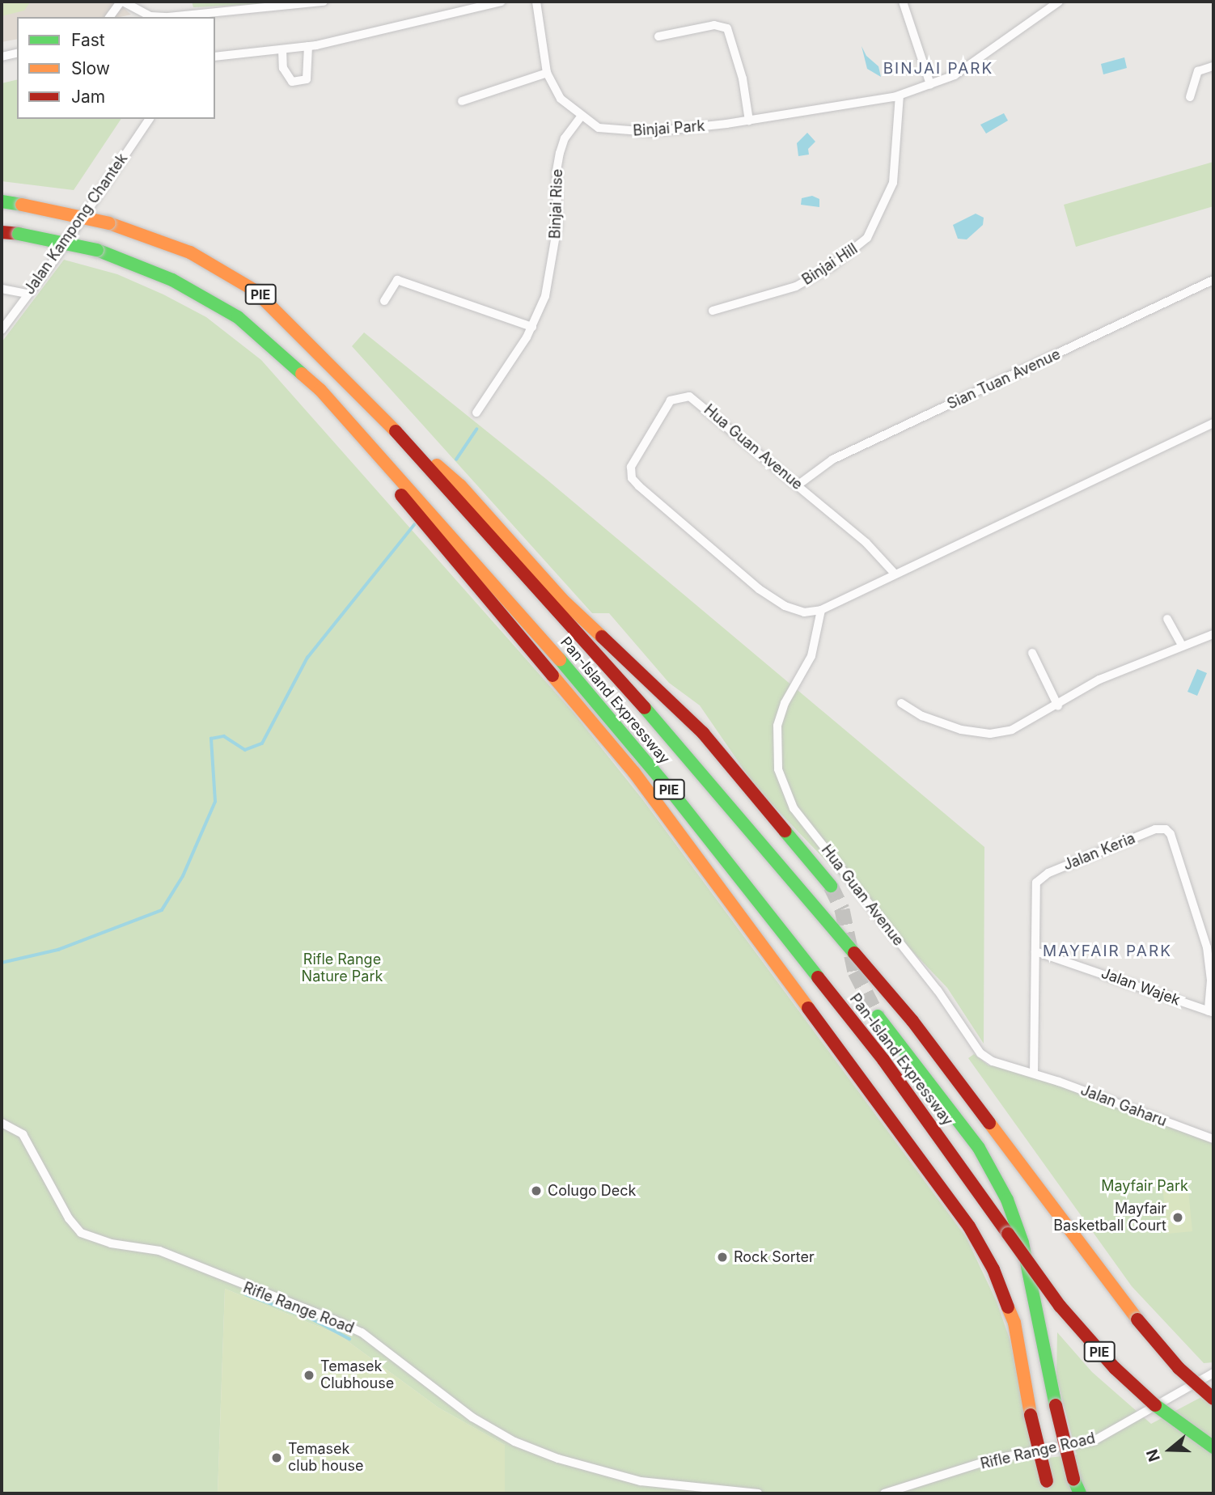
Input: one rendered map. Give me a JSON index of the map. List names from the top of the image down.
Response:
{
  "streets": {
    "highway": ["PIE", "Pan-Island Expressway"],
    "street": [
      "Binjai Park",
      "Binjai Rise",
      "Jalan Kampong Chantek",
      "Binjai Hill",
      "Sian Tuan Avenue",
      "Hua Guan Avenue",
      "Jalan Keria",
      "Jalan Wajek",
      "Jalan Gaharu",
      "Rifle Range Road"
    ]
  },
  "crossings": [
    ["Binjai Park", "Binjai Rise"],
    ["Binjai Park", "Binjai Hill"],
    ["Sian Tuan Avenue", "Hua Guan Avenue"],
    ["Hua Guan Avenue", "Jalan Keria"],
    ["Hua Guan Avenue", "Jalan Gaharu"],
    ["Jalan Keria", "Jalan Wajek"],
    ["Jalan Keria", "Jalan Gaharu"]
  ],
  "districts": ["BINJAI PARK", "MAYFAIR PARK"],
  "parks": ["Rifle Range Nature Park", "Mayfair Park"],
  "places": [
    "Colugo Deck",
    "Mayfair Basketball Court",
    "Rock Sorter",
    "Temasek Clubhouse",
    "Temasek club house"
  ],
  "legend": ["Fast", "Slow", "Jam"],
  "north": "left"
}
